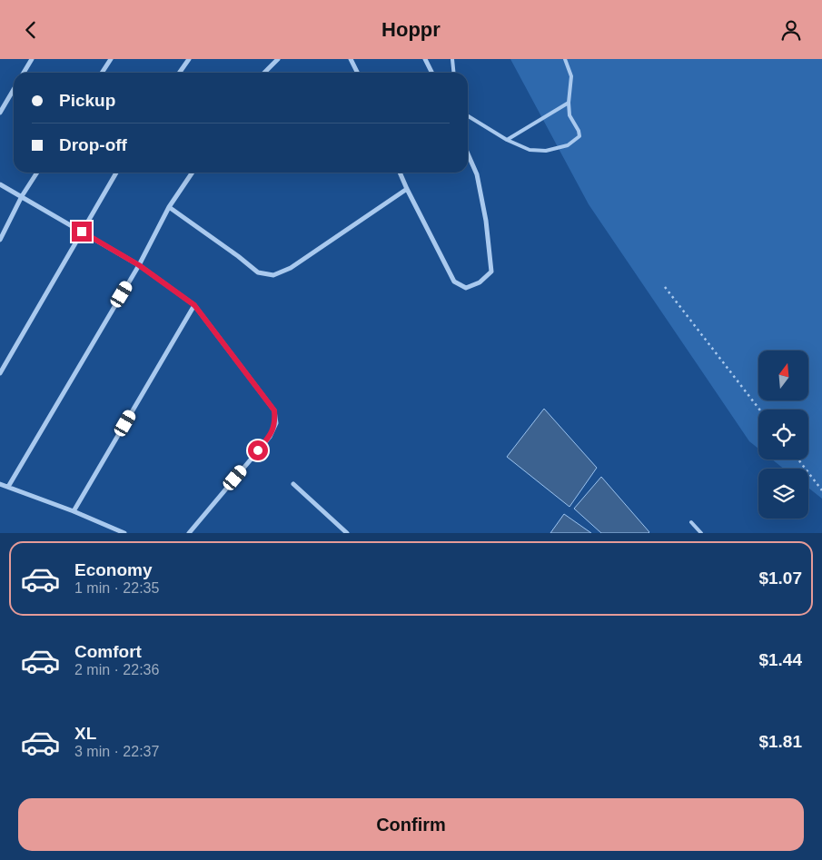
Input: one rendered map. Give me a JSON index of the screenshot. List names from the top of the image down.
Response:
{
  "north": "top",
  "page": {
    "header": "Hoppr",
    "banner": ["Pickup", "Drop-off"],
    "list": [
      {
        "name": "Economy",
        "note": "1 min · 22:35",
        "value": "$1.07"
      },
      {
        "name": "Comfort",
        "note": "2 min · 22:36",
        "value": "$1.44"
      },
      {
        "name": "XL",
        "note": "3 min · 22:37",
        "value": "$1.81"
      }
    ],
    "buttons": "Confirm"
  }
}
